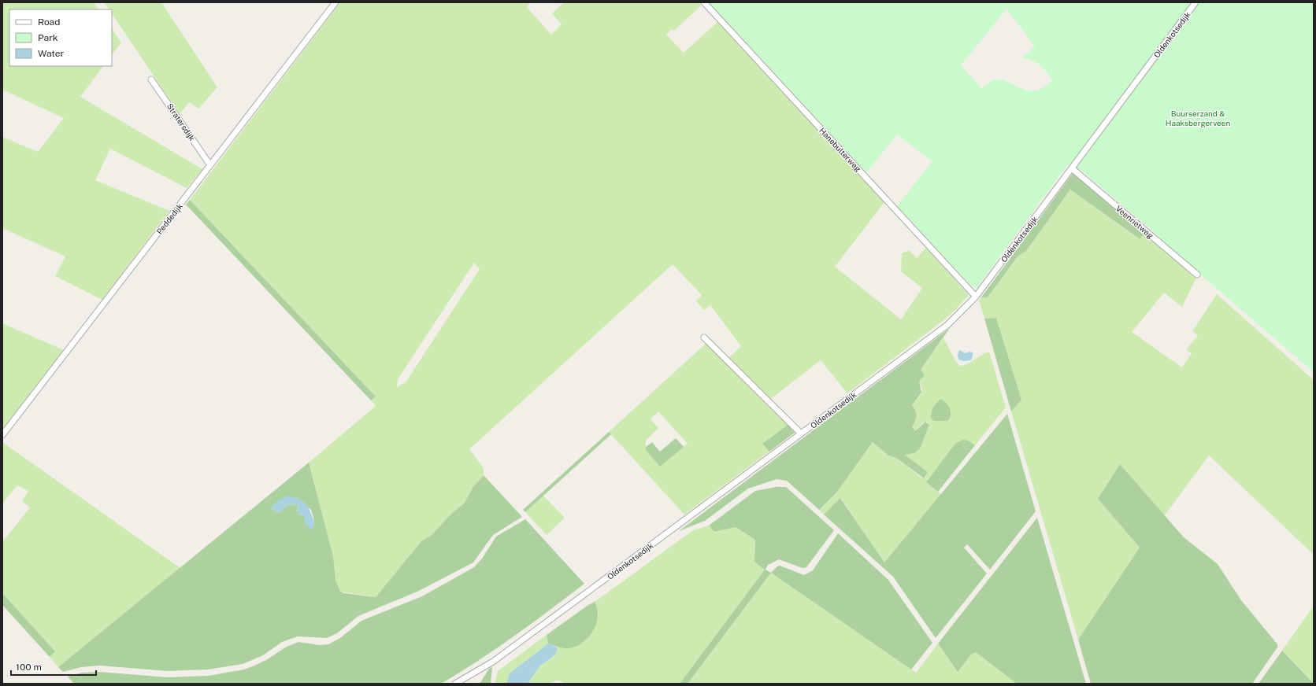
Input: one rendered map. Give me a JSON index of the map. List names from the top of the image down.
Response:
{
  "streets": {
    "street": [
      "Oldenkotsedijk",
      "Stratersdijk",
      "Hanebulterweg",
      "Peddedijk",
      "Veenrietweg"
    ]
  },
  "crossings": [
    ["Oldenkotsedijk", "Hanebulterweg"],
    ["Oldenkotsedijk", "Veenrietweg"],
    ["Stratersdijk", "Peddedijk"]
  ],
  "parks": ["Buurserzand & Haaksbergerveen"],
  "legend": ["Road", "Park", "Water"],
  "scale_bar": "100 m"
}
